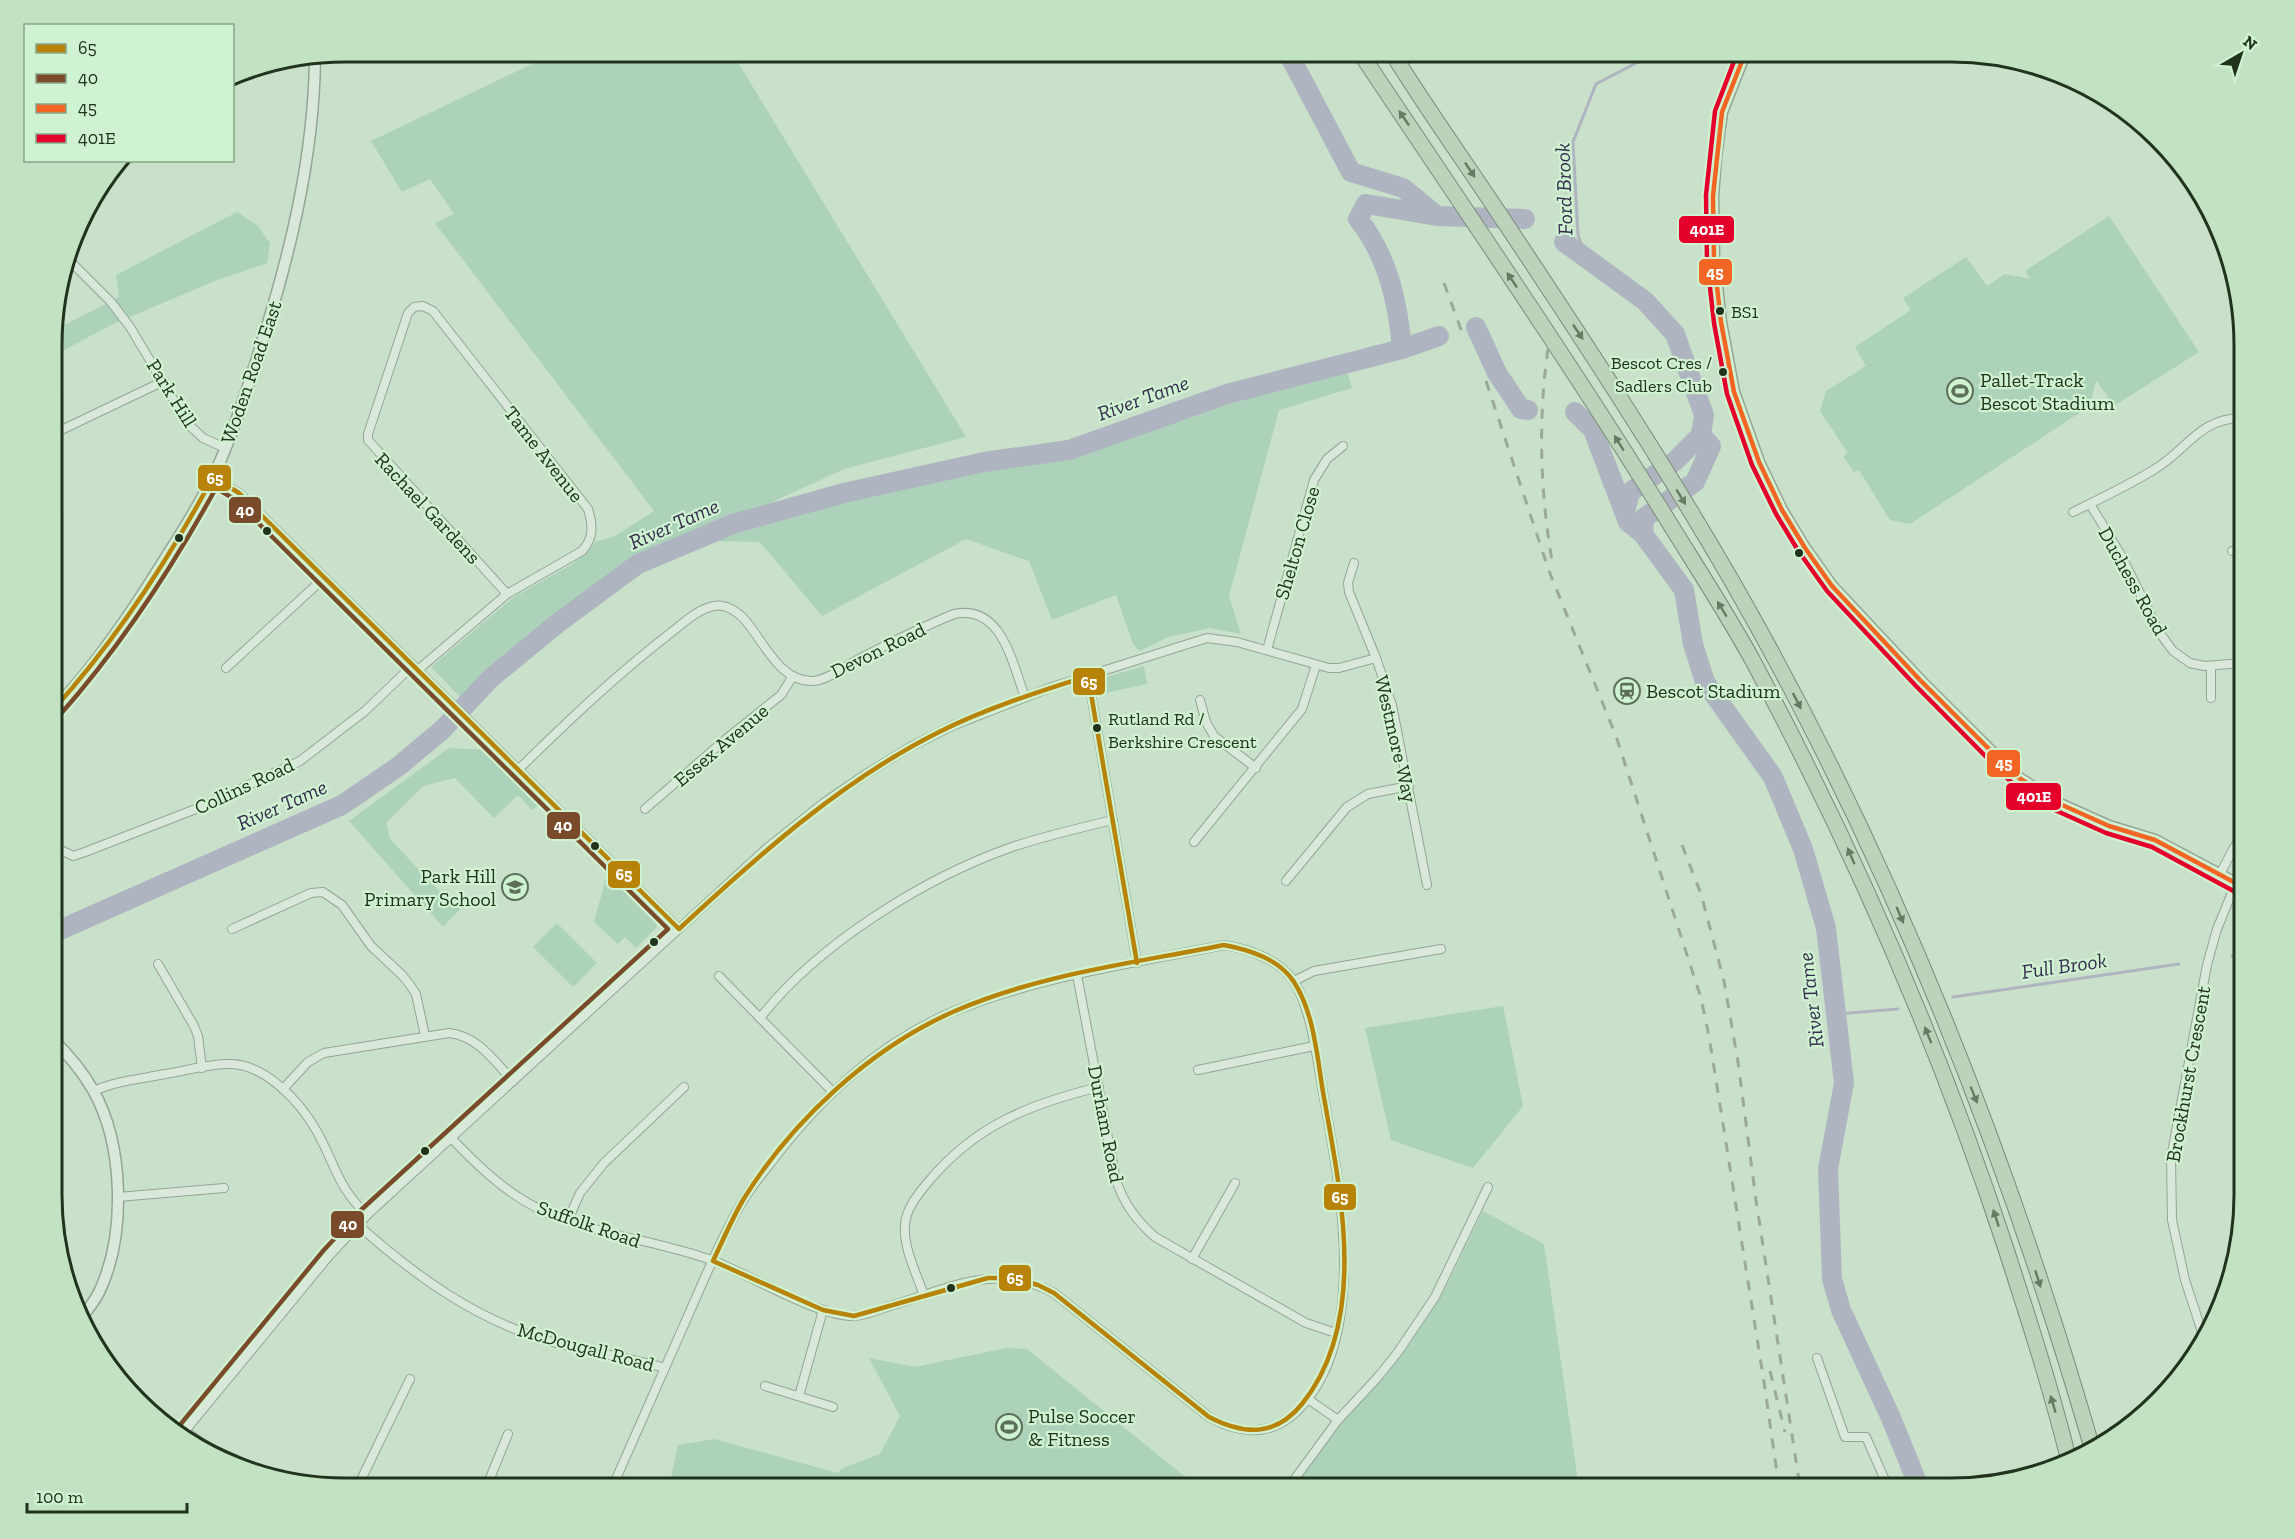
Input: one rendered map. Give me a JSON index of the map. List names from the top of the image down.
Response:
{
  "streets": {
    "street": [
      "Woden Road East",
      "Park Hill",
      "Tame Avenue",
      "Rachael Gardens",
      "Shelton Close",
      "Duchess Road",
      "Devon Road",
      "Westmore Way",
      "Essex Avenue",
      "Collins Road",
      "Brockhurst Crescent",
      "Durham Road",
      "Suffolk Road",
      "McDougall Road"
    ]
  },
  "crossings": [
    ["Woden Road East", "Park Hill"],
    ["Tame Avenue", "Rachael Gardens"],
    ["Tame Avenue", "Collins Road"],
    ["Devon Road", "Essex Avenue"],
    ["Durham Road", "Suffolk Road"]
  ],
  "water": ["Ford Brook", "River Tame", "Full Brook"],
  "places": {
    "other": ["BS1", "Bescot Cres / Sadlers Club", "Rutland Rd / Berkshire Crescent"],
    "sports": ["Pallet-Track Bescot Stadium", "Pulse Soccer & Fitness"],
    "station": ["Bescot Stadium"],
    "school or university": ["Park Hill Primary School"]
  },
  "lines": [
    "transit line 45",
    "transit line 401E",
    "transit line 65",
    "transit line 40"
  ],
  "legend": [
    "65",
    "40",
    "45",
    "401E"
  ],
  "scale_bar": "100 m",
  "north": "top right"
}
